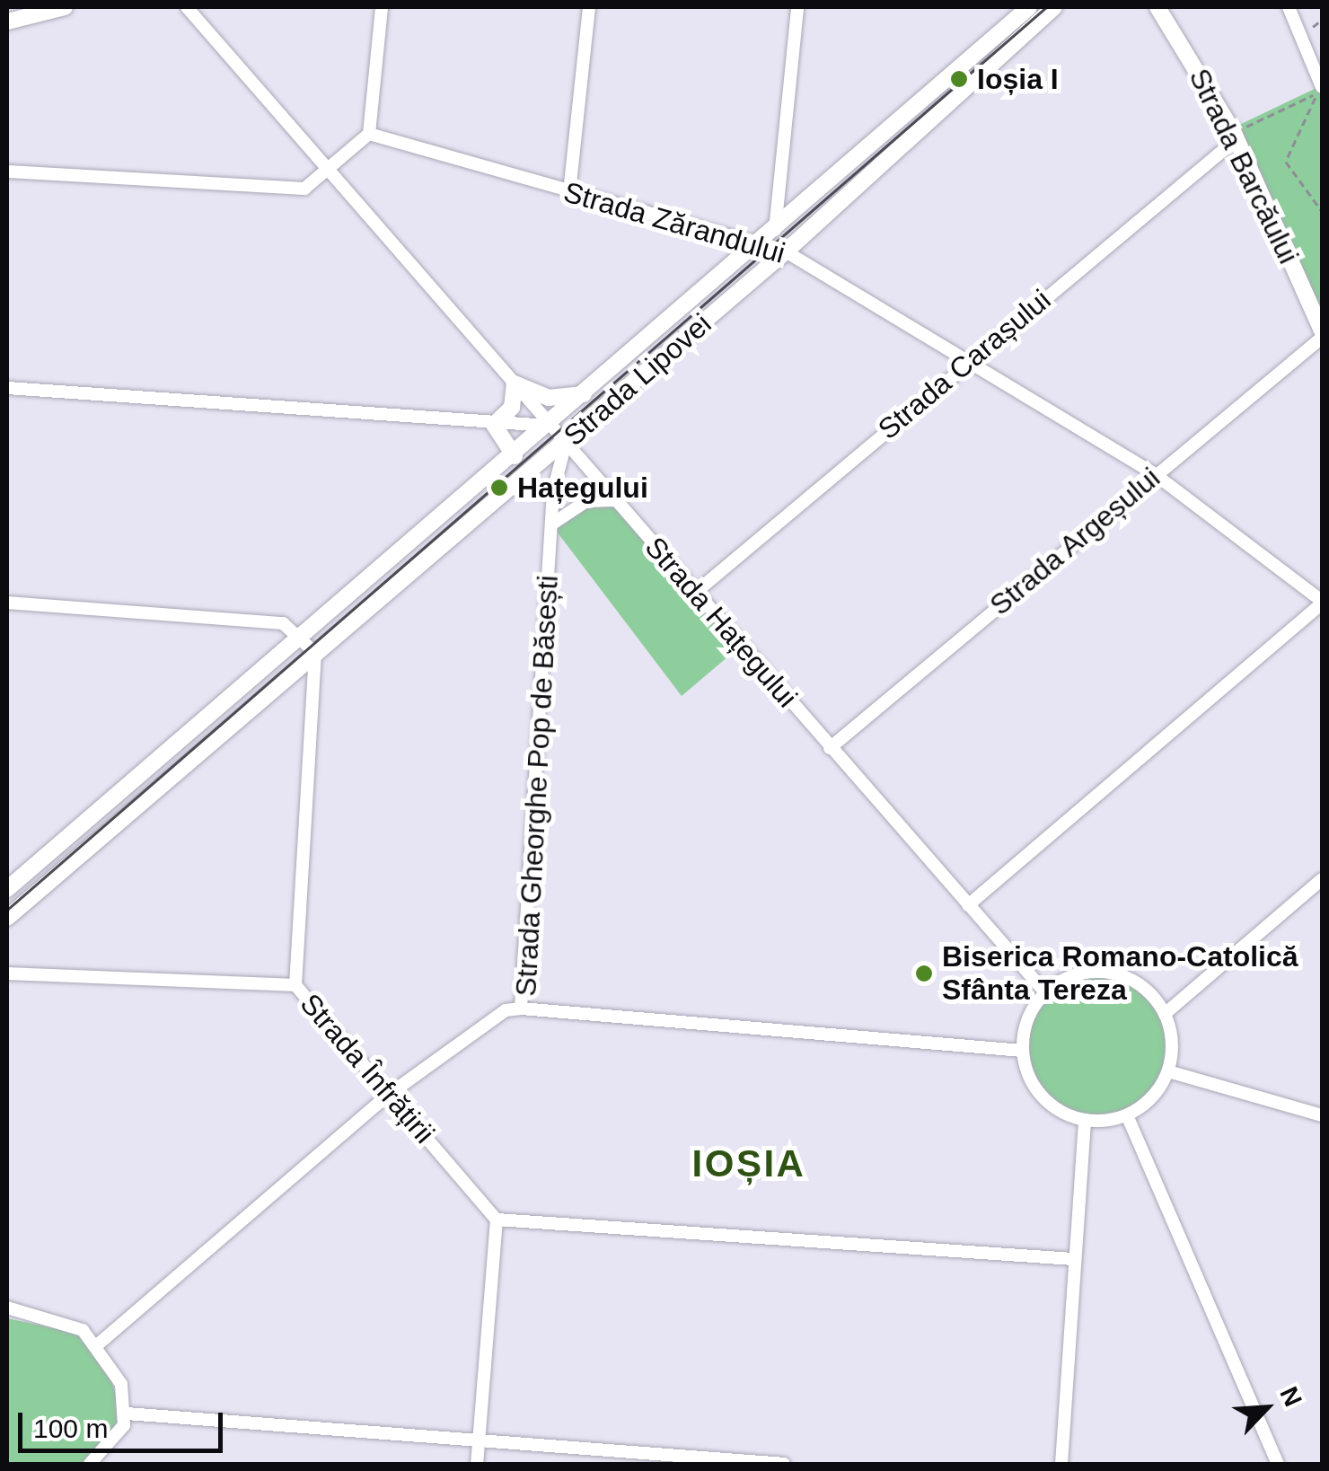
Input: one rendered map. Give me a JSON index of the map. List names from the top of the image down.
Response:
{
  "streets": {
    "street": [
      "Strada Barcăului",
      "Strada Zărandului",
      "Strada Carașului",
      "Strada Lipovei",
      "Strada Argeșului",
      "Strada Hațegului",
      "Strada Gheorghe Pop de Băsești",
      "Strada Înfrățirii"
    ]
  },
  "crossings": [
    ["Strada Barcăului", "Strada Carașului"],
    ["Strada Zărandului", "Strada Carașului"],
    ["Strada Zărandului", "Strada Lipovei"],
    ["Strada Zărandului", "Strada Argeșului"],
    ["Strada Carașului", "Strada Hațegului"],
    ["Strada Lipovei", "Strada Hațegului"],
    ["Strada Lipovei", "Strada Gheorghe Pop de Băsești"],
    ["Strada Lipovei", "Strada Înfrățirii"],
    ["Strada Argeșului", "Strada Hațegului"],
    ["Strada Hațegului", "Strada Gheorghe Pop de Băsești"]
  ],
  "districts": ["IOȘIA"],
  "places": ["Ioșia I", "Hațegului", "Biserica Romano-Catolică Sfânta Tereza"],
  "scale_bar": "100 m",
  "north": "top right"
}
